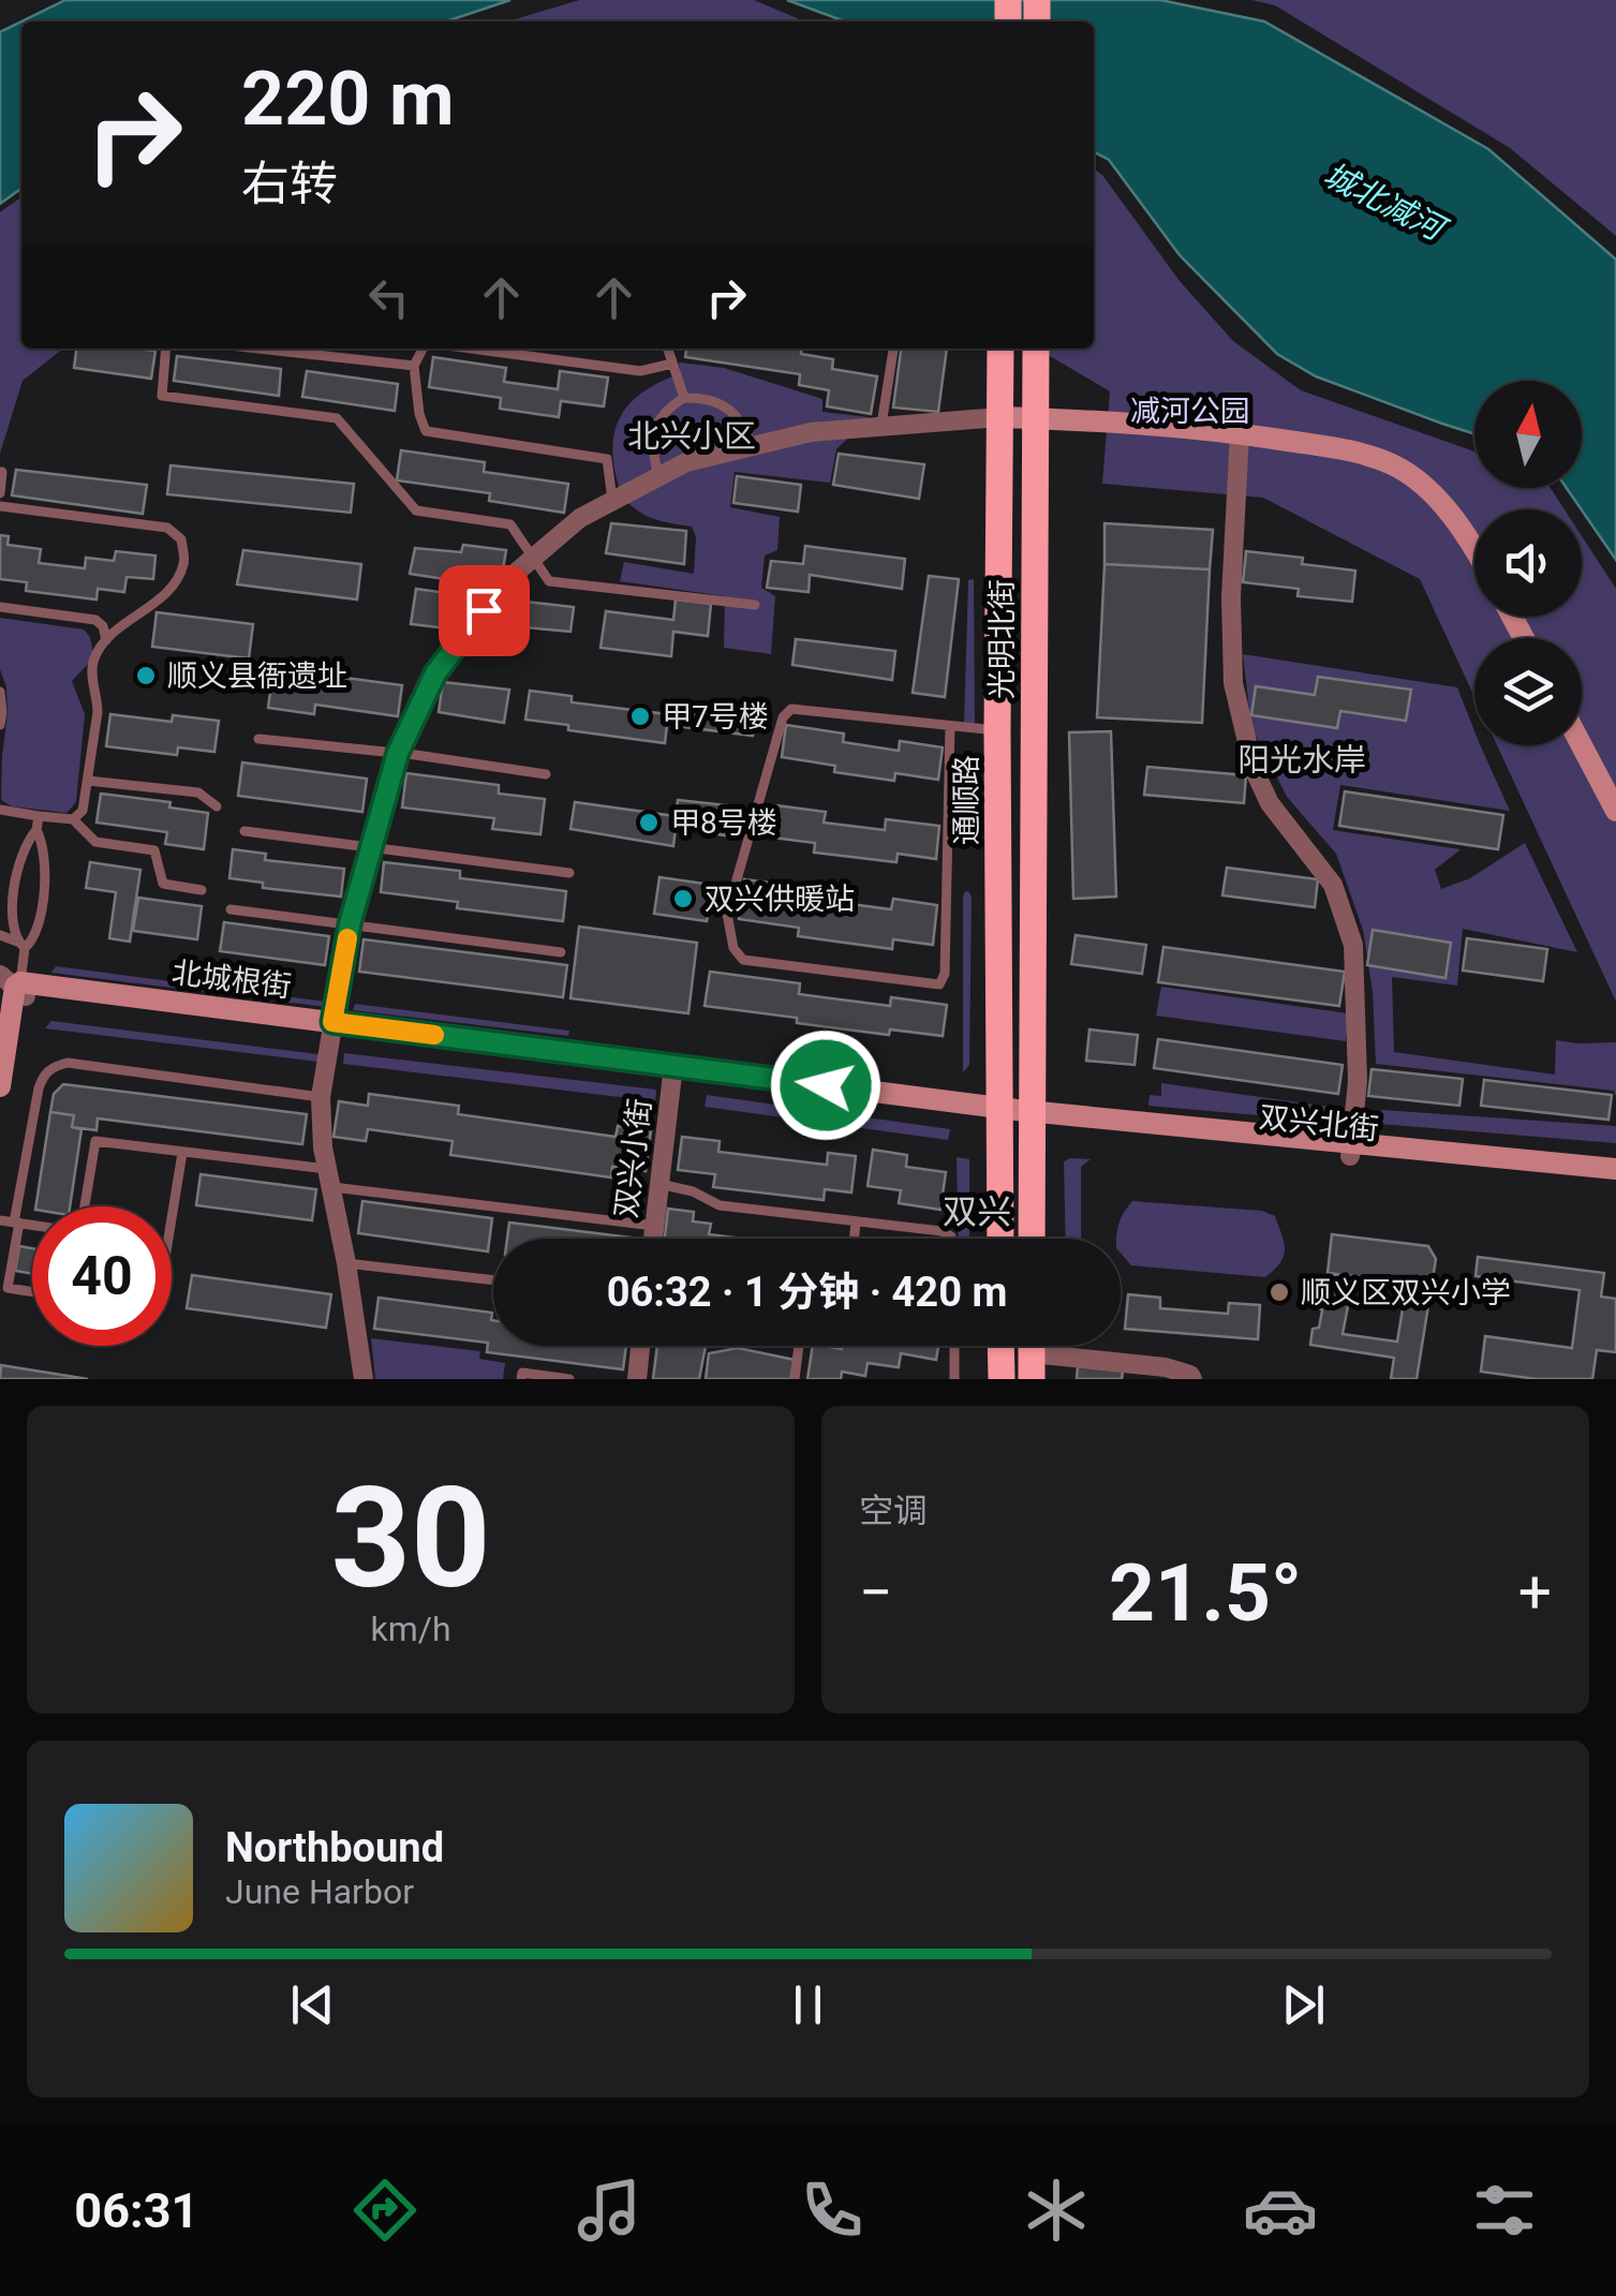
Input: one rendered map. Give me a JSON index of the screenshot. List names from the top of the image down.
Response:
{
  "streets": {
    "main road": ["光明北街", "通顺路"],
    "street": ["北城根街", "双兴北街", "双兴小街"]
  },
  "crossings": [
    ["光明北街", "通顺路"],
    ["光明北街", "北城根街"],
    ["光明北街", "双兴北街"],
    ["通顺路", "北城根街"],
    ["通顺路", "双兴北街"],
    ["北城根街", "双兴北街"],
    ["北城根街", "双兴小街"]
  ],
  "districts": ["北兴小区", "阳光水岸", "双兴"],
  "water": ["城北减河"],
  "parks": ["减河公园"],
  "places": [
    "顺义县衙遗址",
    "甲7号楼",
    "甲8号楼",
    "双兴供暖站",
    "顺义区双兴小学"
  ],
  "north": "top",
  "page": {
    "turn": ["220 m", "右转"],
    "limit": "40",
    "trip": "06:32 · 1 分钟 · 420 m",
    "tile": [
      ["30", "km/h"],
      "空调"
    ],
    "heat": ["−", "21.5°", "+"],
    "song": ["Northbound", "June Harbor"],
    "tabs": "06:31"
  }
}
